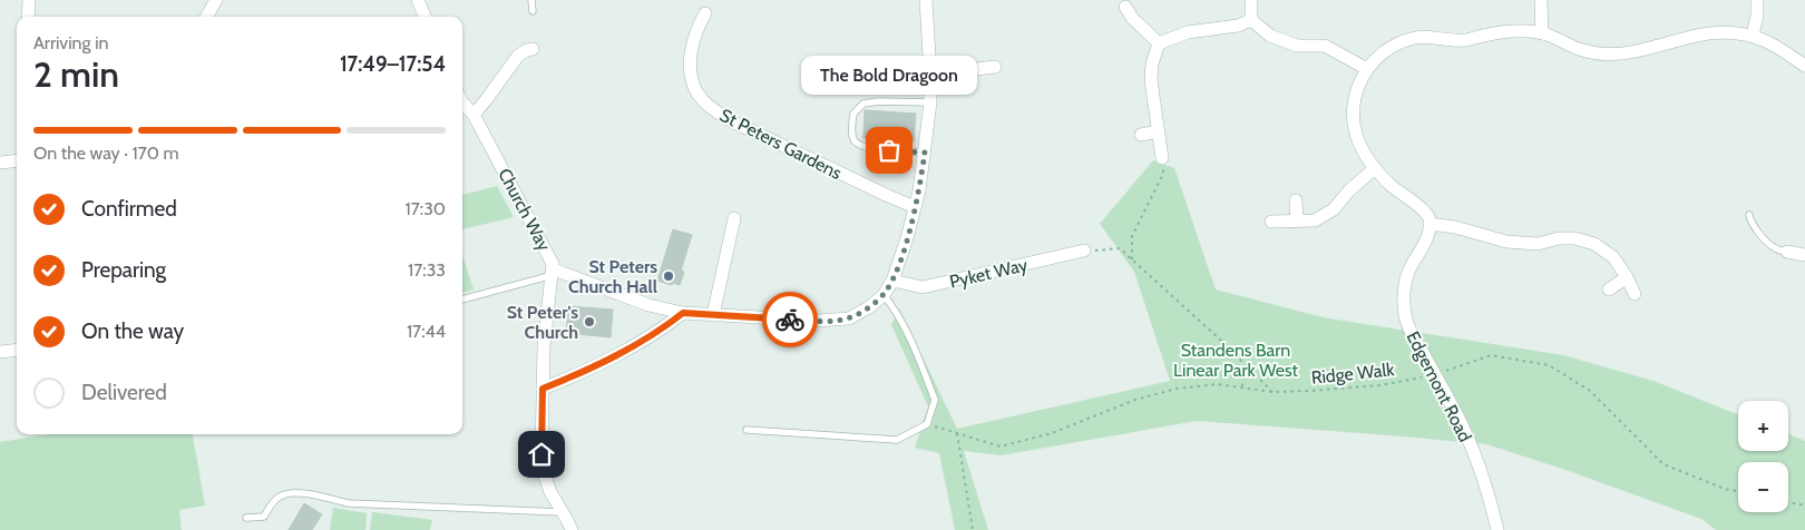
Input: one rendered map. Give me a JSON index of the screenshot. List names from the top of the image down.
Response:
{
  "streets": {
    "street": [
      "St Peters Gardens",
      "Church Way",
      "Pyket Way",
      "Edgemont Road"
    ],
    "path": ["Ridge Walk"]
  },
  "crossings": [
    ["Ridge Walk", "Edgemont Road"]
  ],
  "parks": ["Standens Barn Linear Park West"],
  "places": ["The Bold Dragoon", "St Peters Church Hall", "St Peter's Church"],
  "page": {
    "heading": ["2 min", "Arriving in", "17:49–17:54"],
    "bubble": "The Bold Dragoon",
    "bar": "On the way · 170 m",
    "list": [
      ["Confirmed", "17:30"],
      ["Preparing", "17:33"],
      ["On the way", "17:44"],
      "Delivered"
    ],
    "map_buttons": ["+", "−"]
  }
}
